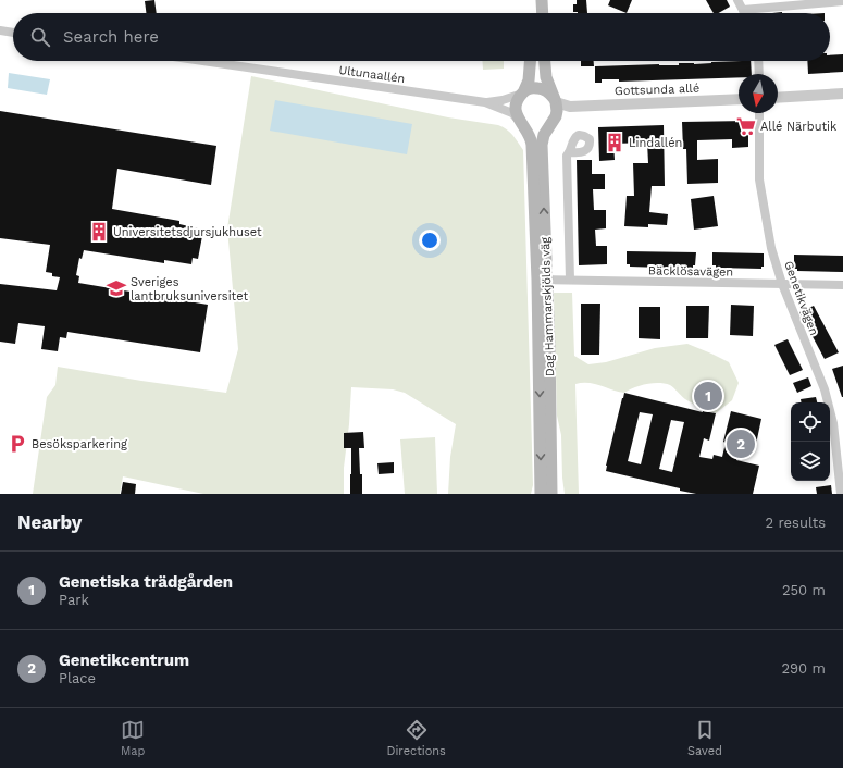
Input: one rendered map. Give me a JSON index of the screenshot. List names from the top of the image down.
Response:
{
  "streets": {
    "main road": ["Dag Hammarskjölds väg"],
    "street": [
      "Ultunaallén",
      "Gottsunda allé",
      "Bäcklösavägen",
      "Genetikvägen"
    ]
  },
  "crossings": [
    ["Ultunaallén", "Gottsunda allé"],
    ["Ultunaallén", "Dag Hammarskjölds väg"],
    ["Gottsunda allé", "Dag Hammarskjölds väg"],
    ["Bäcklösavägen", "Genetikvägen"],
    ["Bäcklösavägen", "Dag Hammarskjölds väg"]
  ],
  "places": {
    "supermarket": ["Allé Närbutik"],
    "building": ["Lindallén", "Universitetsdjursjukhuset"],
    "school or university": ["Sveriges lantbruksuniversitet"],
    "parking": ["Besöksparkering"]
  },
  "north": "bottom",
  "page": {
    "search": "Search here",
    "pins": ["1", "2"],
    "heading": ["Nearby", "2 results"],
    "list": [
      {
        "mark": "1",
        "name": "Genetiska trädgården",
        "note": "Park",
        "value": "250 m"
      },
      {
        "mark": "2",
        "name": "Genetikcentrum",
        "note": "Place",
        "value": "290 m"
      }
    ],
    "nav": ["Map", "Directions", "Saved"]
  }
}
